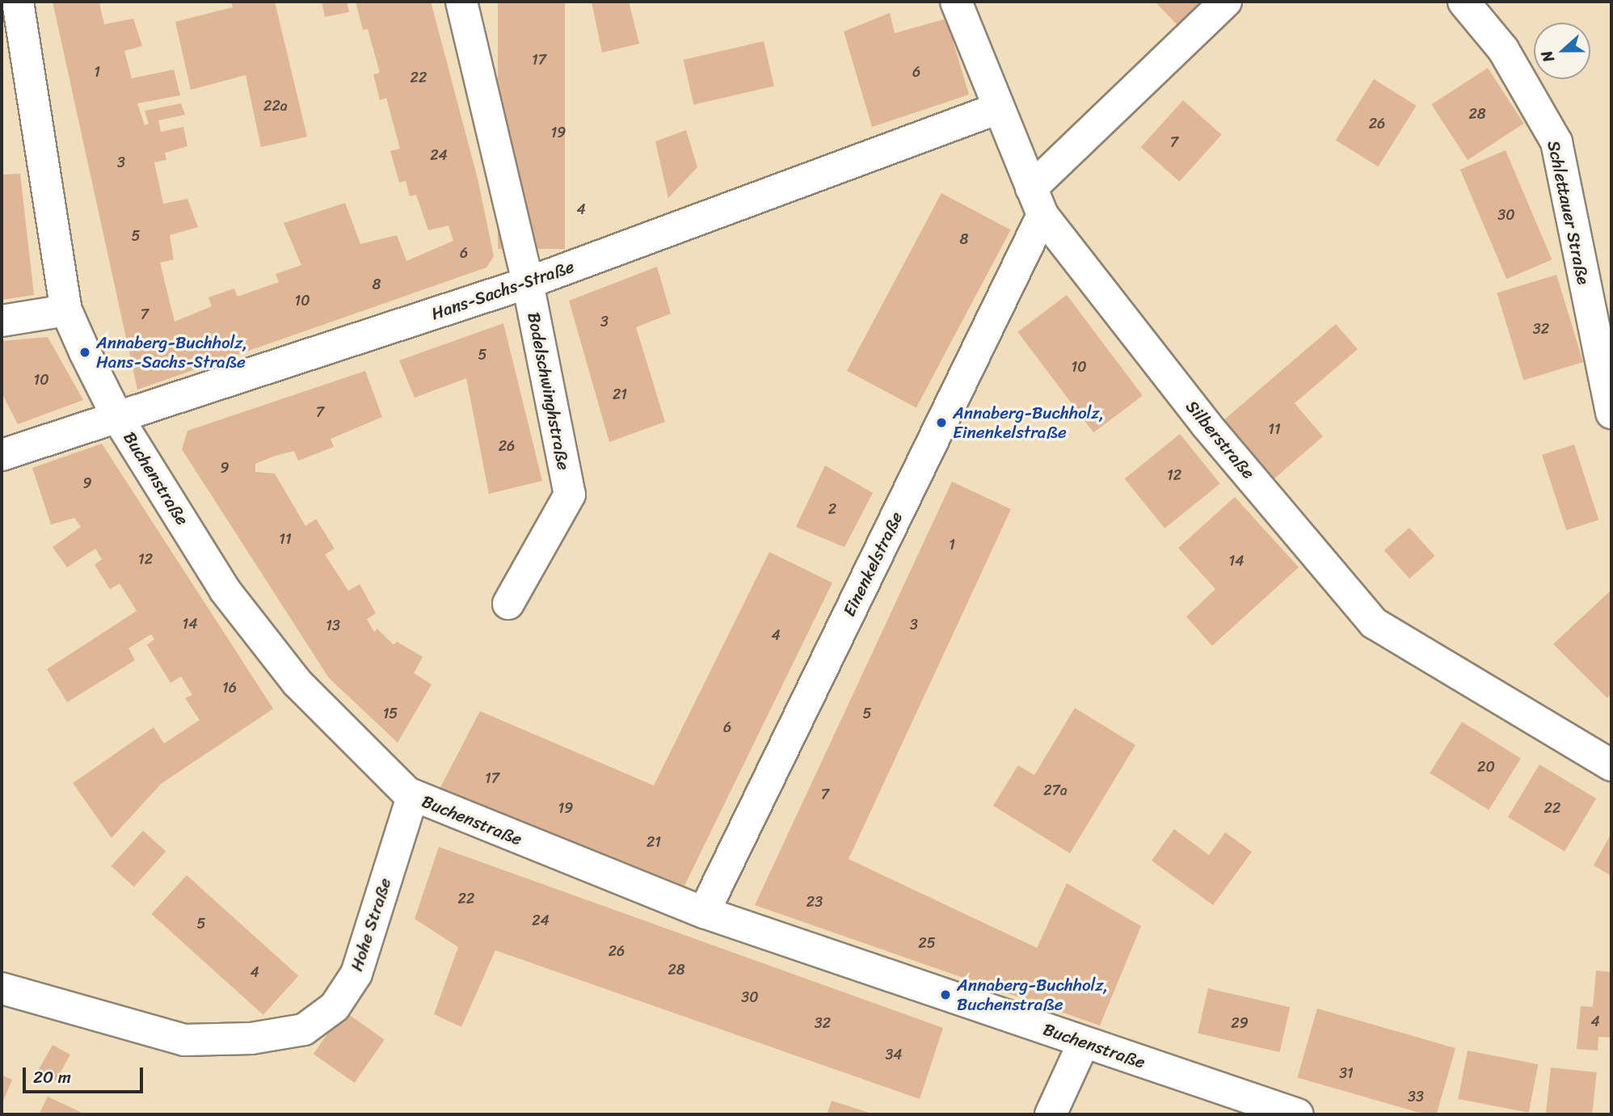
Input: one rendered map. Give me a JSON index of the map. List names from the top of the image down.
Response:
{
  "streets": {
    "street": [
      "Schlettauer Straße",
      "Hans-Sachs-Straße",
      "Bodelschwinghstraße",
      "Silberstraße",
      "Buchenstraße",
      "Einenkelstraße",
      "Hohe Straße"
    ]
  },
  "crossings": [
    ["Hans-Sachs-Straße", "Bodelschwinghstraße"],
    ["Hans-Sachs-Straße", "Silberstraße"],
    ["Hans-Sachs-Straße", "Buchenstraße"],
    ["Silberstraße", "Einenkelstraße"],
    ["Buchenstraße", "Einenkelstraße"],
    ["Buchenstraße", "Hohe Straße"]
  ],
  "places": ["Annaberg-Buchholz, Hans-Sachs-Straße", "Annaberg-Buchholz, Einenkelstraße", "Annaberg-Buchholz, Buchenstraße"],
  "house_numbers": [
    "17",
    "1",
    "6",
    "22",
    "22a",
    "28",
    "26",
    "19",
    "7",
    "24",
    "3",
    "4",
    "30",
    "5",
    "8",
    "6",
    "8",
    "10",
    "7",
    "3",
    "32",
    "5",
    "10",
    "10",
    "21",
    "7",
    "11",
    "26",
    "9",
    "12",
    "9",
    "2",
    "11",
    "1",
    "12",
    "14",
    "14",
    "3",
    "13",
    "4",
    "16",
    "15",
    "5",
    "6",
    "20",
    "17",
    "27a",
    "7",
    "19",
    "22",
    "21",
    "22",
    "23",
    "24",
    "5",
    "25",
    "26",
    "28",
    "4",
    "30",
    "4",
    "32",
    "29",
    "34",
    "31",
    "33"
  ],
  "scale_bar": "20 m",
  "north": "left"
}
